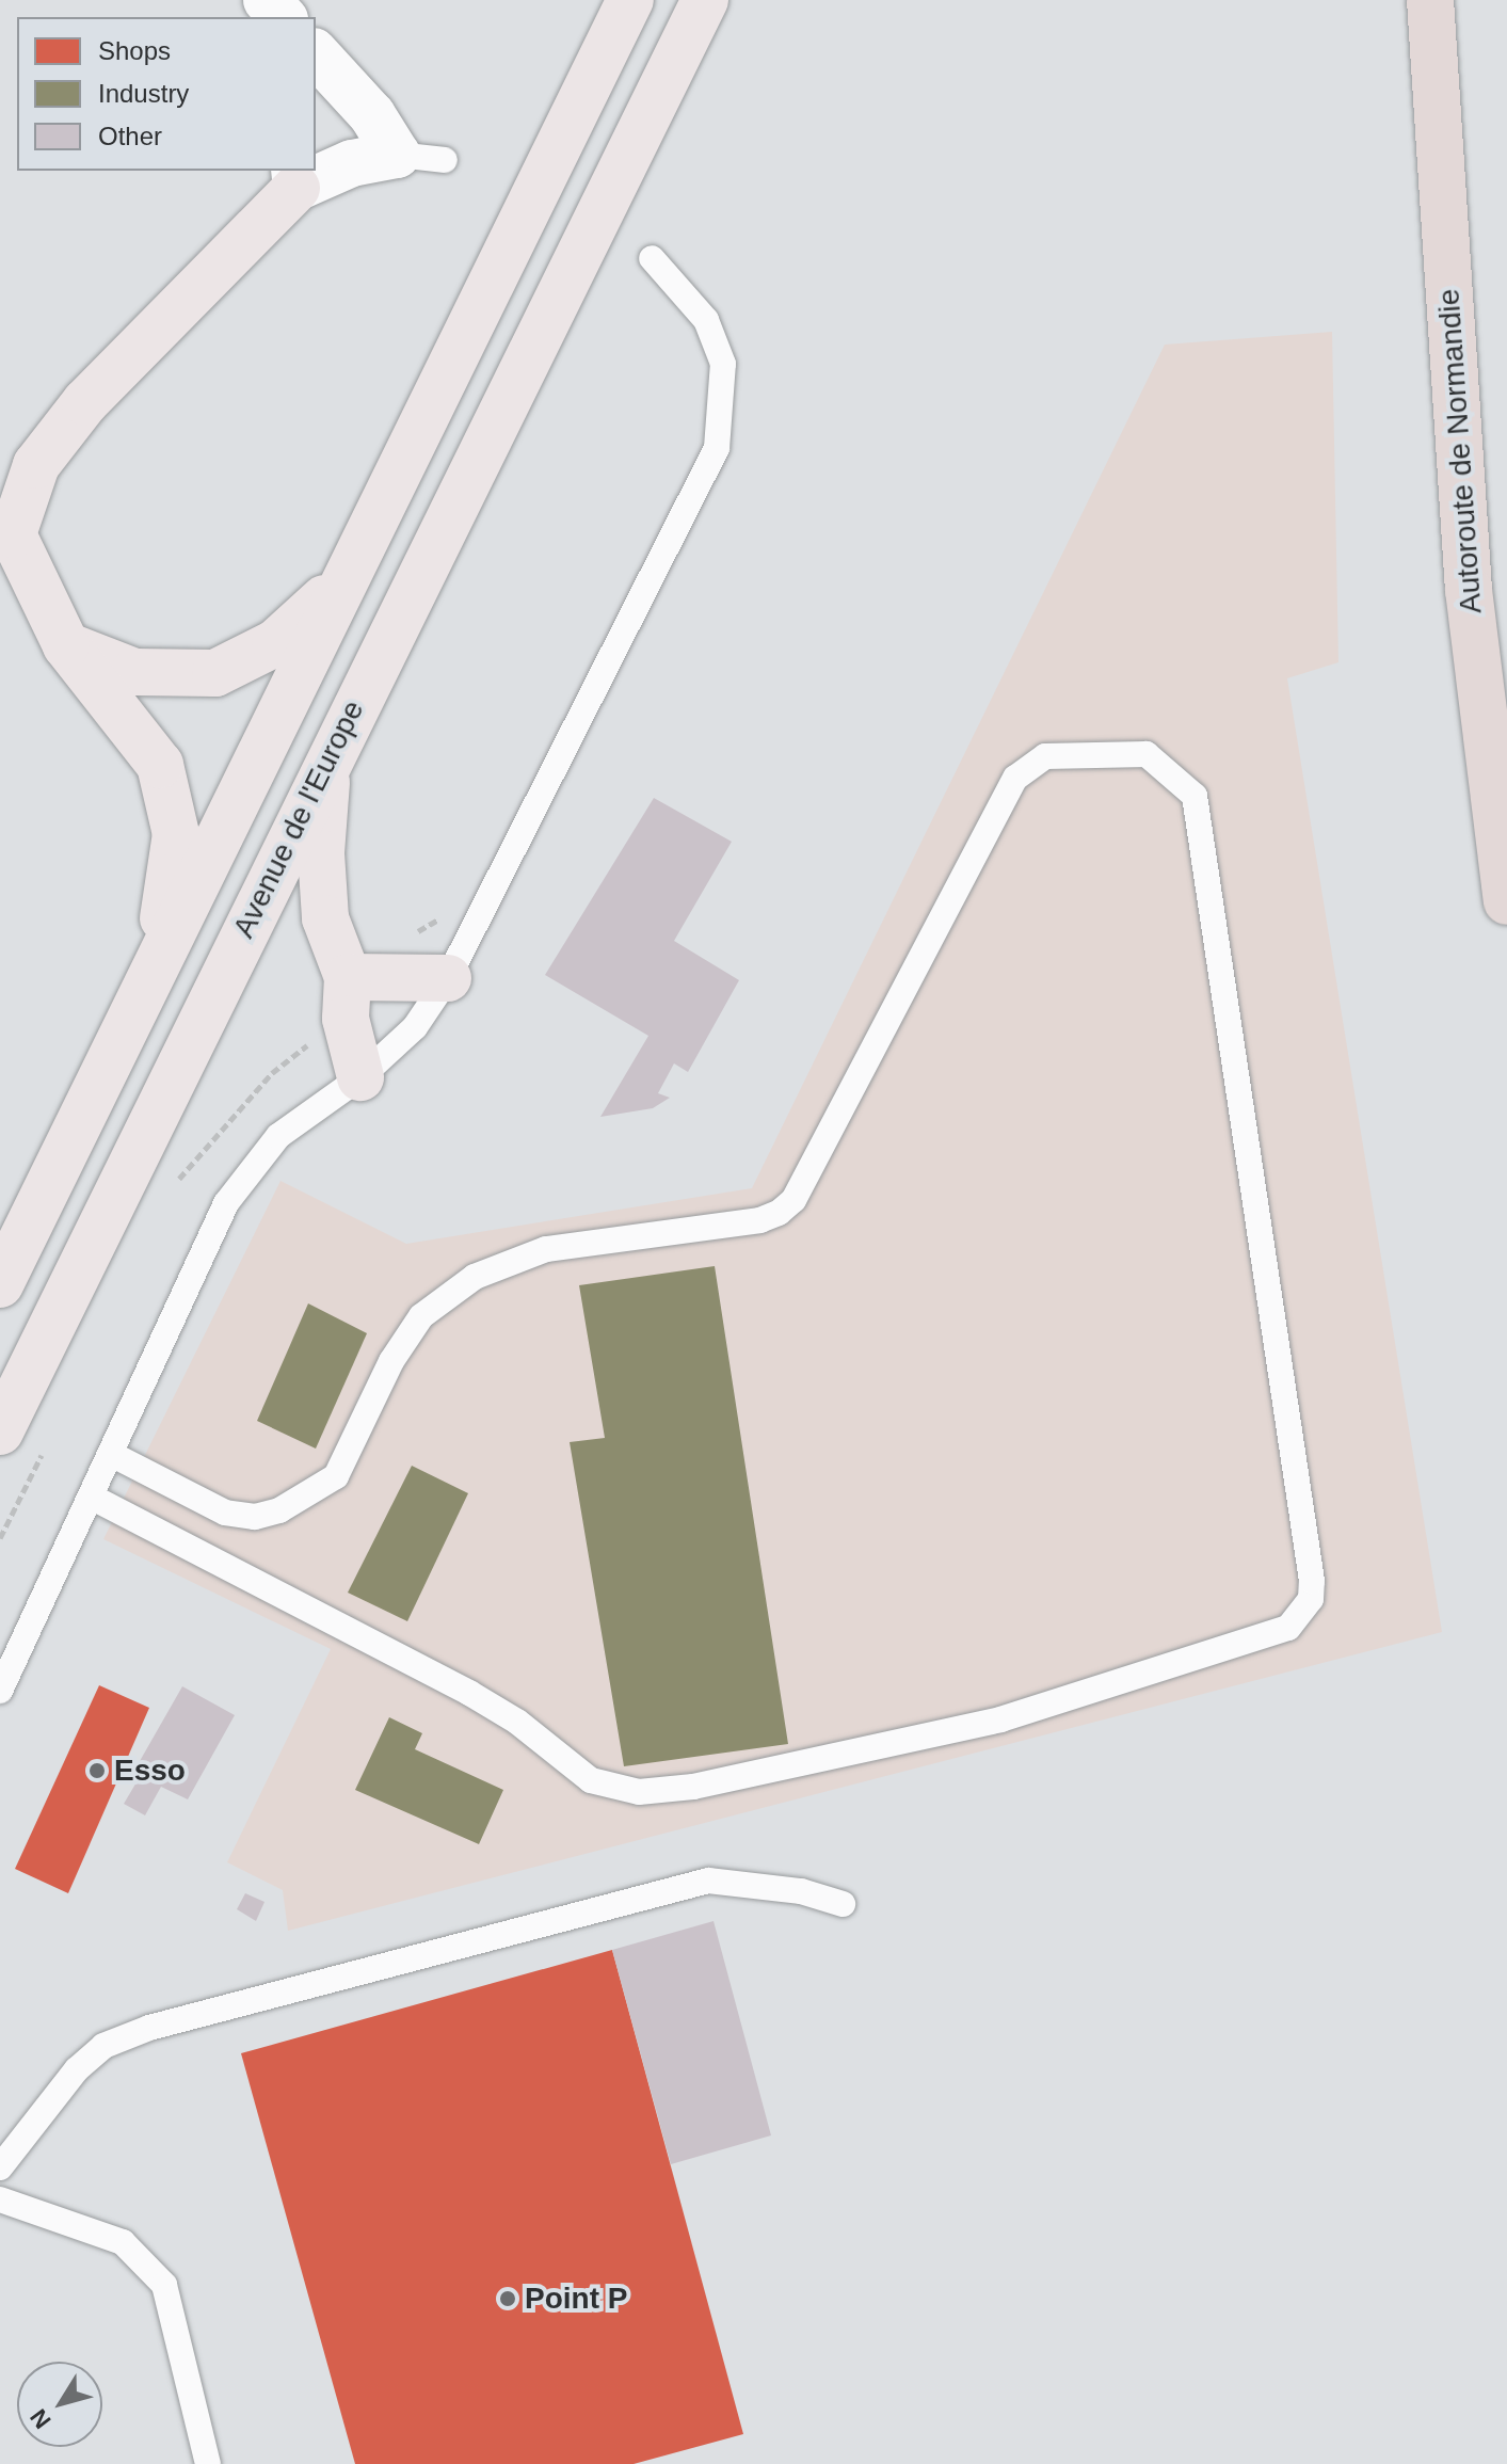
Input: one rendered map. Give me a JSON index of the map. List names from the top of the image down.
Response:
{
  "streets": {
    "highway": ["Autoroute de Normandie"],
    "main road": ["Avenue de l'Europe"]
  },
  "places": ["Esso", "Point P"],
  "legend": ["Shops", "Industry", "Other"],
  "north": "bottom left"
}
